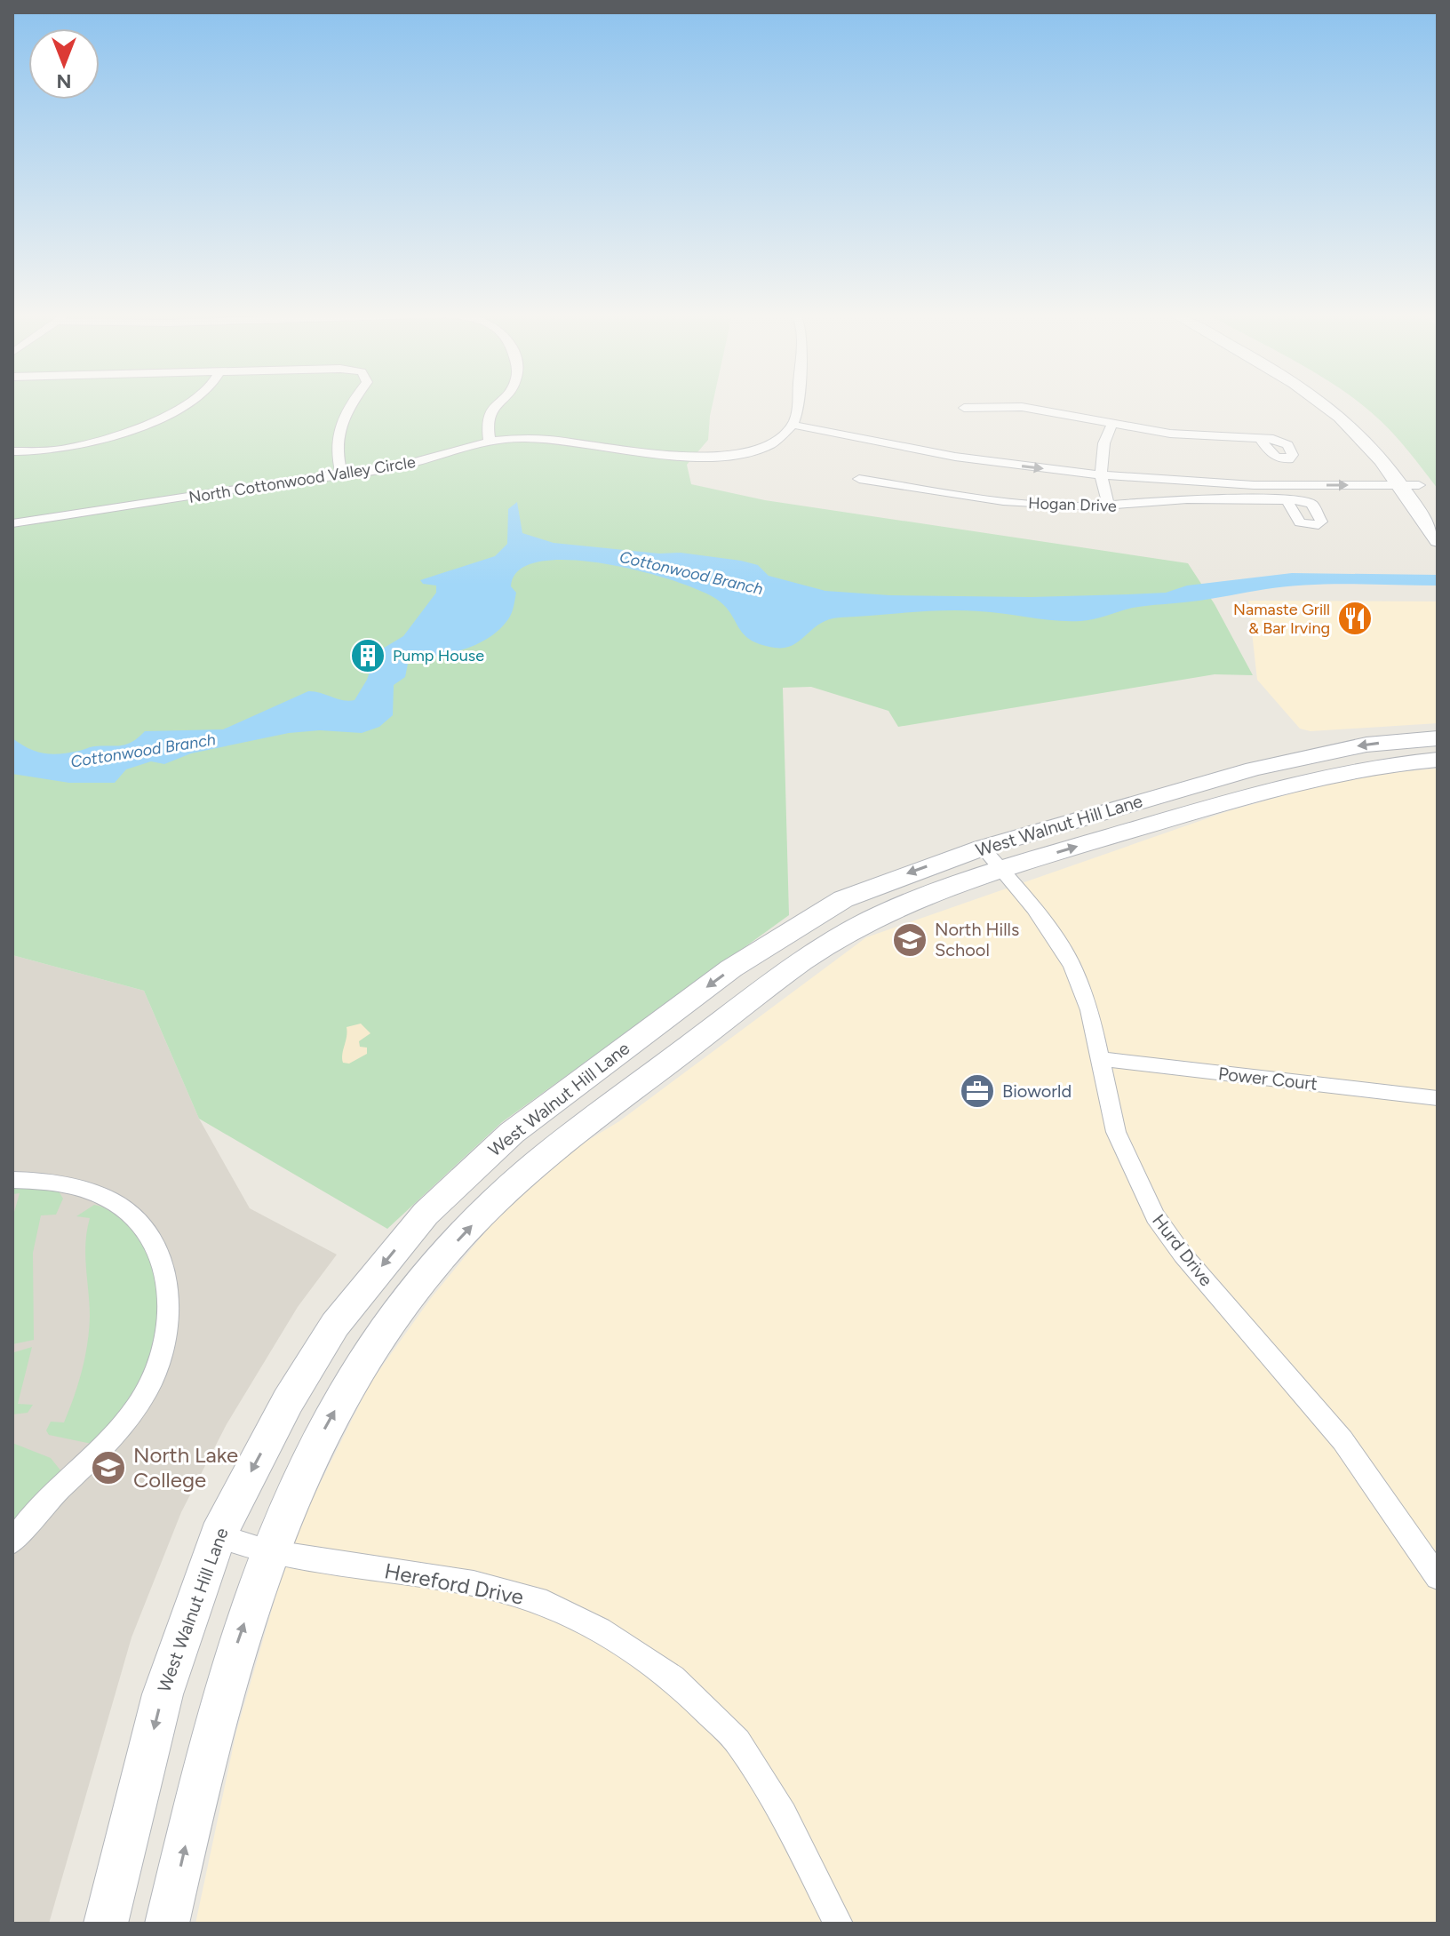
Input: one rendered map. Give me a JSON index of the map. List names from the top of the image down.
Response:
{
  "streets": {
    "main road": ["West Walnut Hill Lane"],
    "street": [
      "North Cottonwood Valley Circle",
      "Hogan Drive",
      "Power Court",
      "Hurd Drive",
      "Hereford Drive"
    ]
  },
  "crossings": [
    ["West Walnut Hill Lane", "Hurd Drive"],
    ["West Walnut Hill Lane", "Hereford Drive"],
    ["Power Court", "Hurd Drive"]
  ],
  "water": ["Cottonwood Branch"],
  "places": {
    "restaurant": ["Namaste Grill & Bar Irving"],
    "building": ["Pump House"],
    "school or university": ["North Hills School", "North Lake College"],
    "office": ["Bioworld"]
  },
  "north": "bottom"
}
